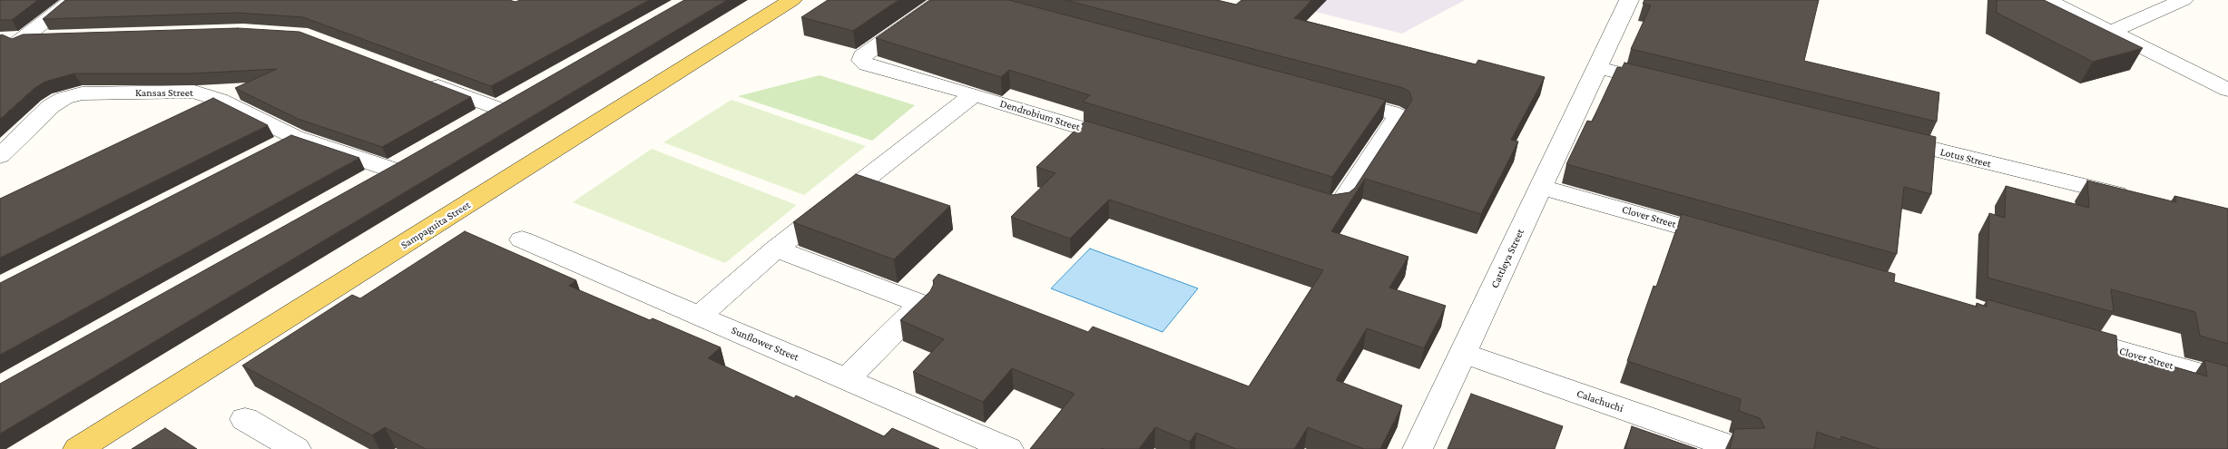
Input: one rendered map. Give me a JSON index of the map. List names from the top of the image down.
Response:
{
  "streets": {
    "main road": ["Sampaguita Street"],
    "street": [
      "Kansas Street",
      "Dendrobium Street",
      "Lotus Street",
      "Clover Street",
      "Cattleya Street",
      "Sunflower Street",
      "Calachuchi"
    ]
  },
  "crossings": [
    ["Clover Street", "Cattleya Street"],
    ["Cattleya Street", "Calachuchi"]
  ]
}
